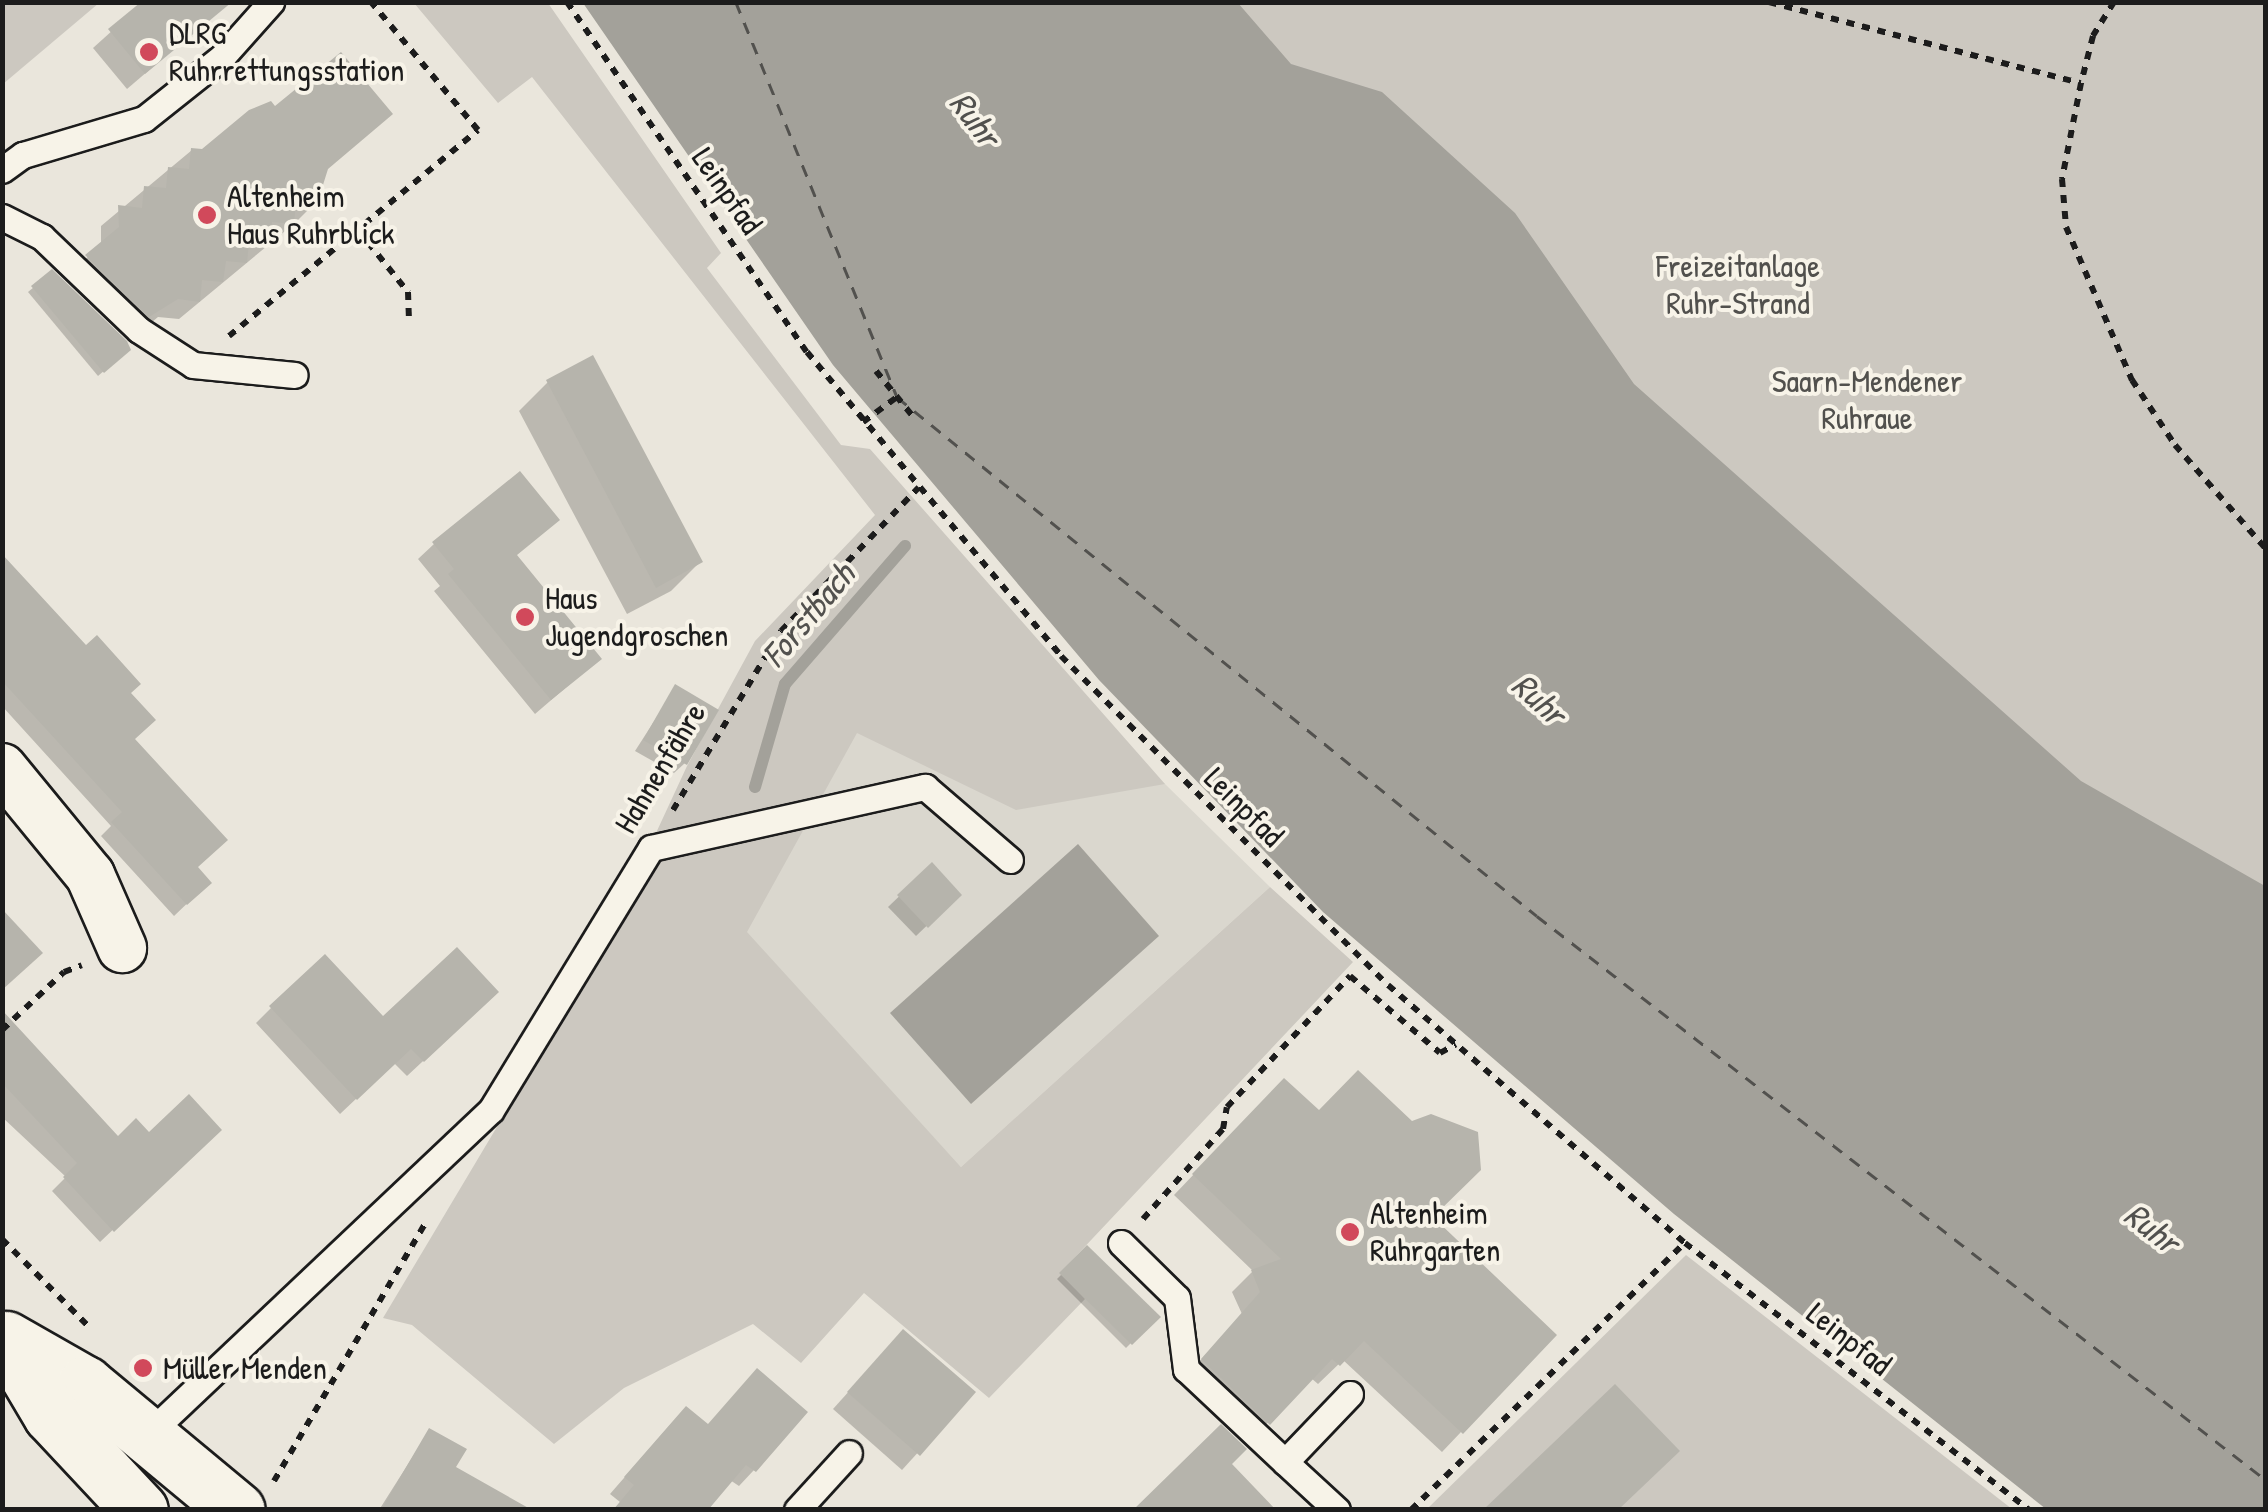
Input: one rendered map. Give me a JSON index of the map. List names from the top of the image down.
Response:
{
  "streets": {
    "lane": ["Hahnenfähre"],
    "path": ["Leinpfad"]
  },
  "crossings": [
    ["Leinpfad", "Hahnenfähre"]
  ],
  "water": ["Ruhr", "Forstbach"],
  "parks": ["Freizeitanlage Ruhr-Strand", "Saarn-Mendener Ruhraue"],
  "places": [
    "DLRG Ruhrrettungsstation",
    "Altenheim Haus Ruhrblick",
    "Haus Jugendgroschen",
    "Altenheim Ruhrgarten",
    "Müller Menden"
  ]
}
